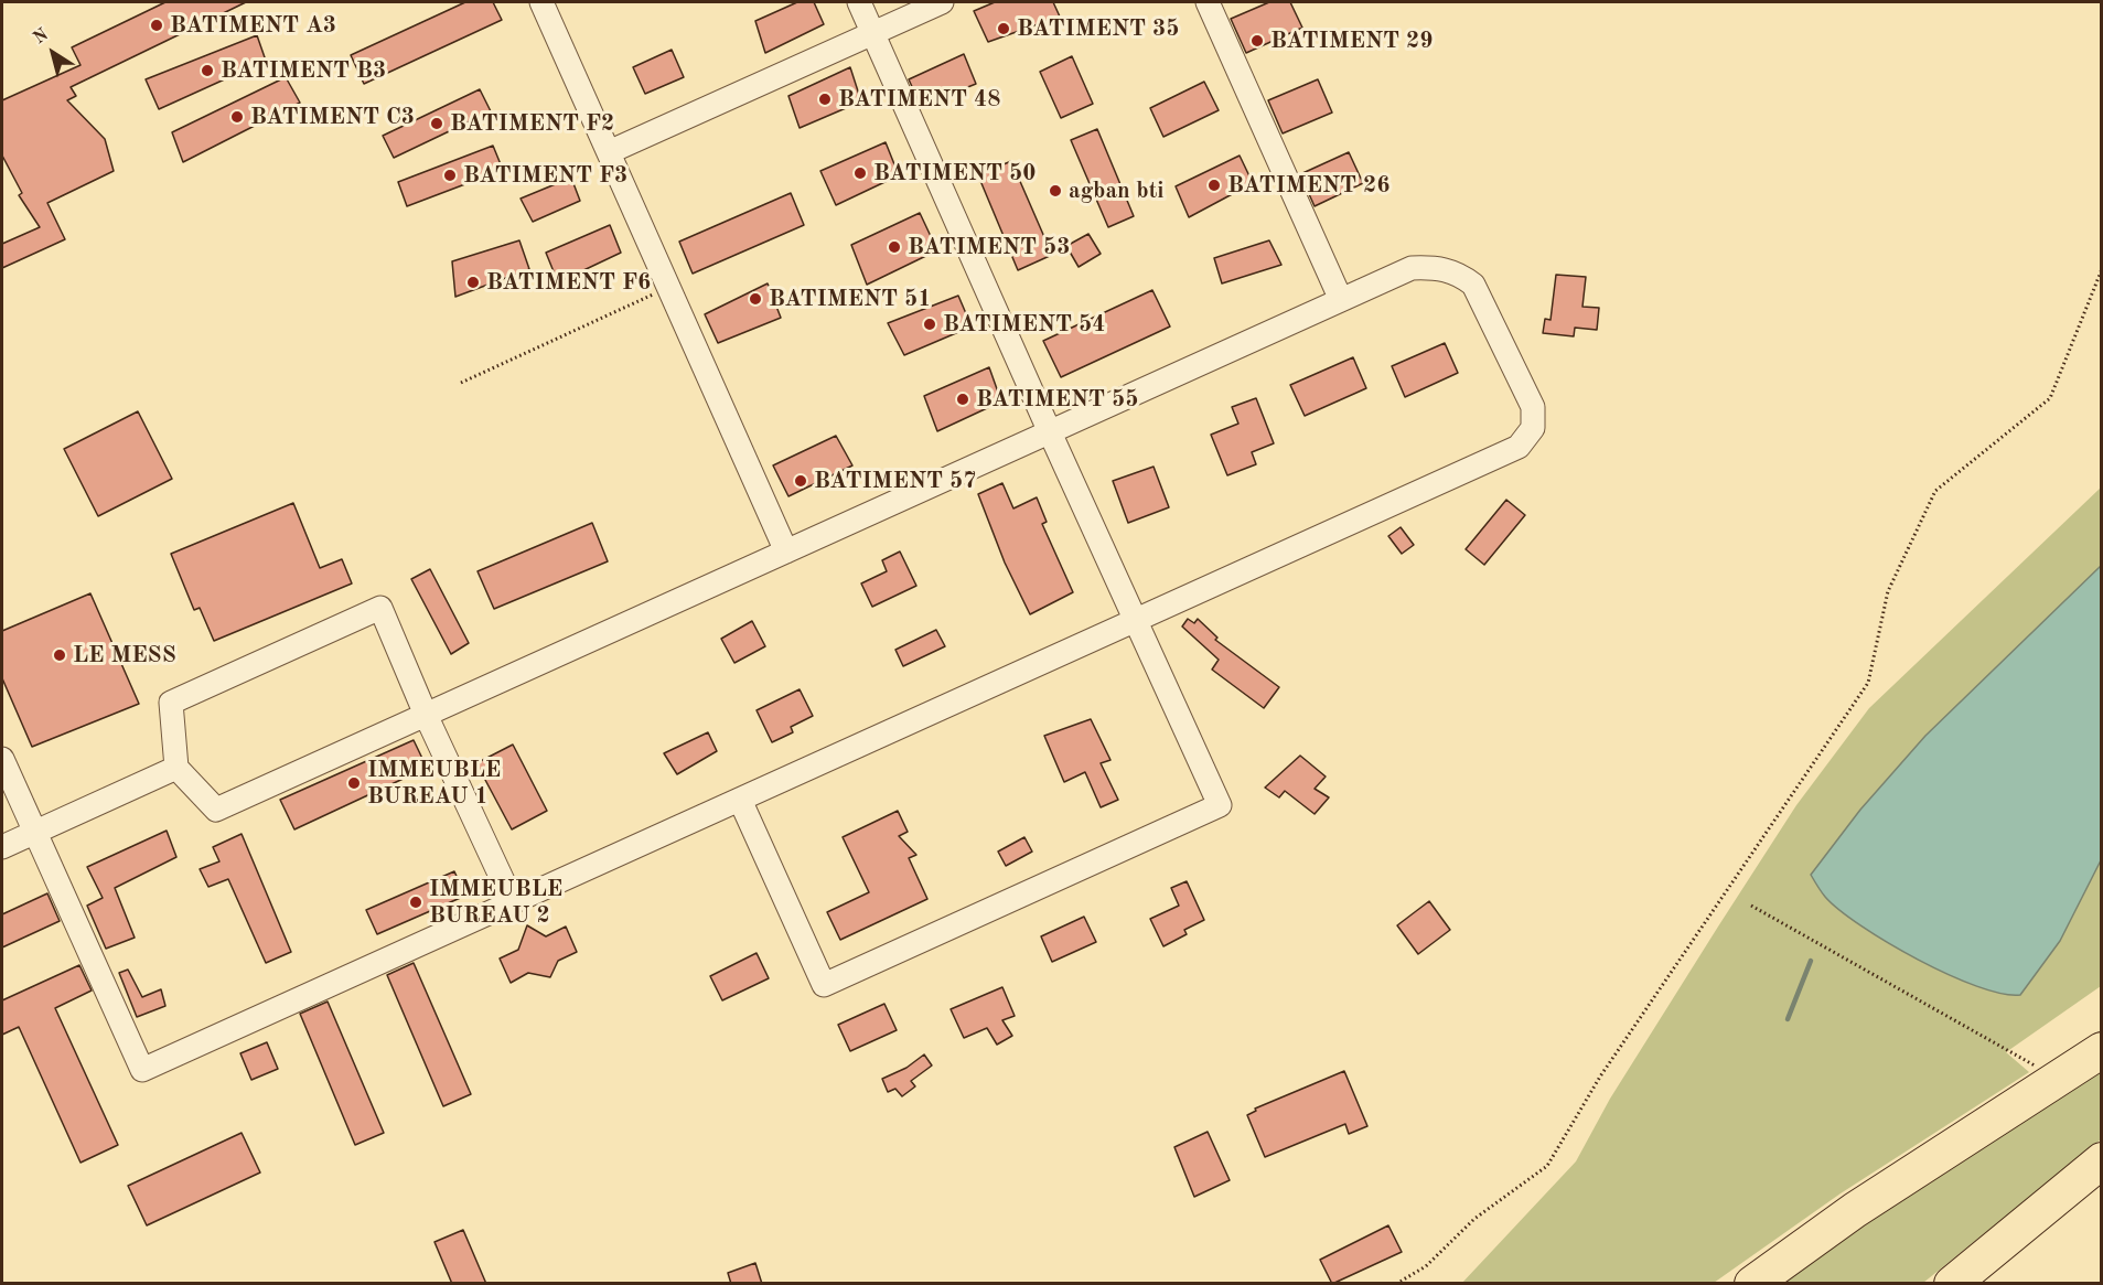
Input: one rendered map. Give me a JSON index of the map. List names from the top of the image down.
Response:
{
  "places": [
    "BATIMENT A3",
    "BATIMENT 35",
    "BATIMENT 29",
    "BATIMENT B3",
    "BATIMENT 48",
    "BATIMENT C3",
    "BATIMENT F2",
    "BATIMENT 50",
    "BATIMENT F3",
    "BATIMENT 26",
    "agban bti",
    "BATIMENT 53",
    "BATIMENT F6",
    "BATIMENT 51",
    "BATIMENT 54",
    "BATIMENT 55",
    "BATIMENT 57",
    "LE MESS",
    "IMMEUBLE BUREAU 1",
    "IMMEUBLE BUREAU 2"
  ],
  "north": "top left"
}
